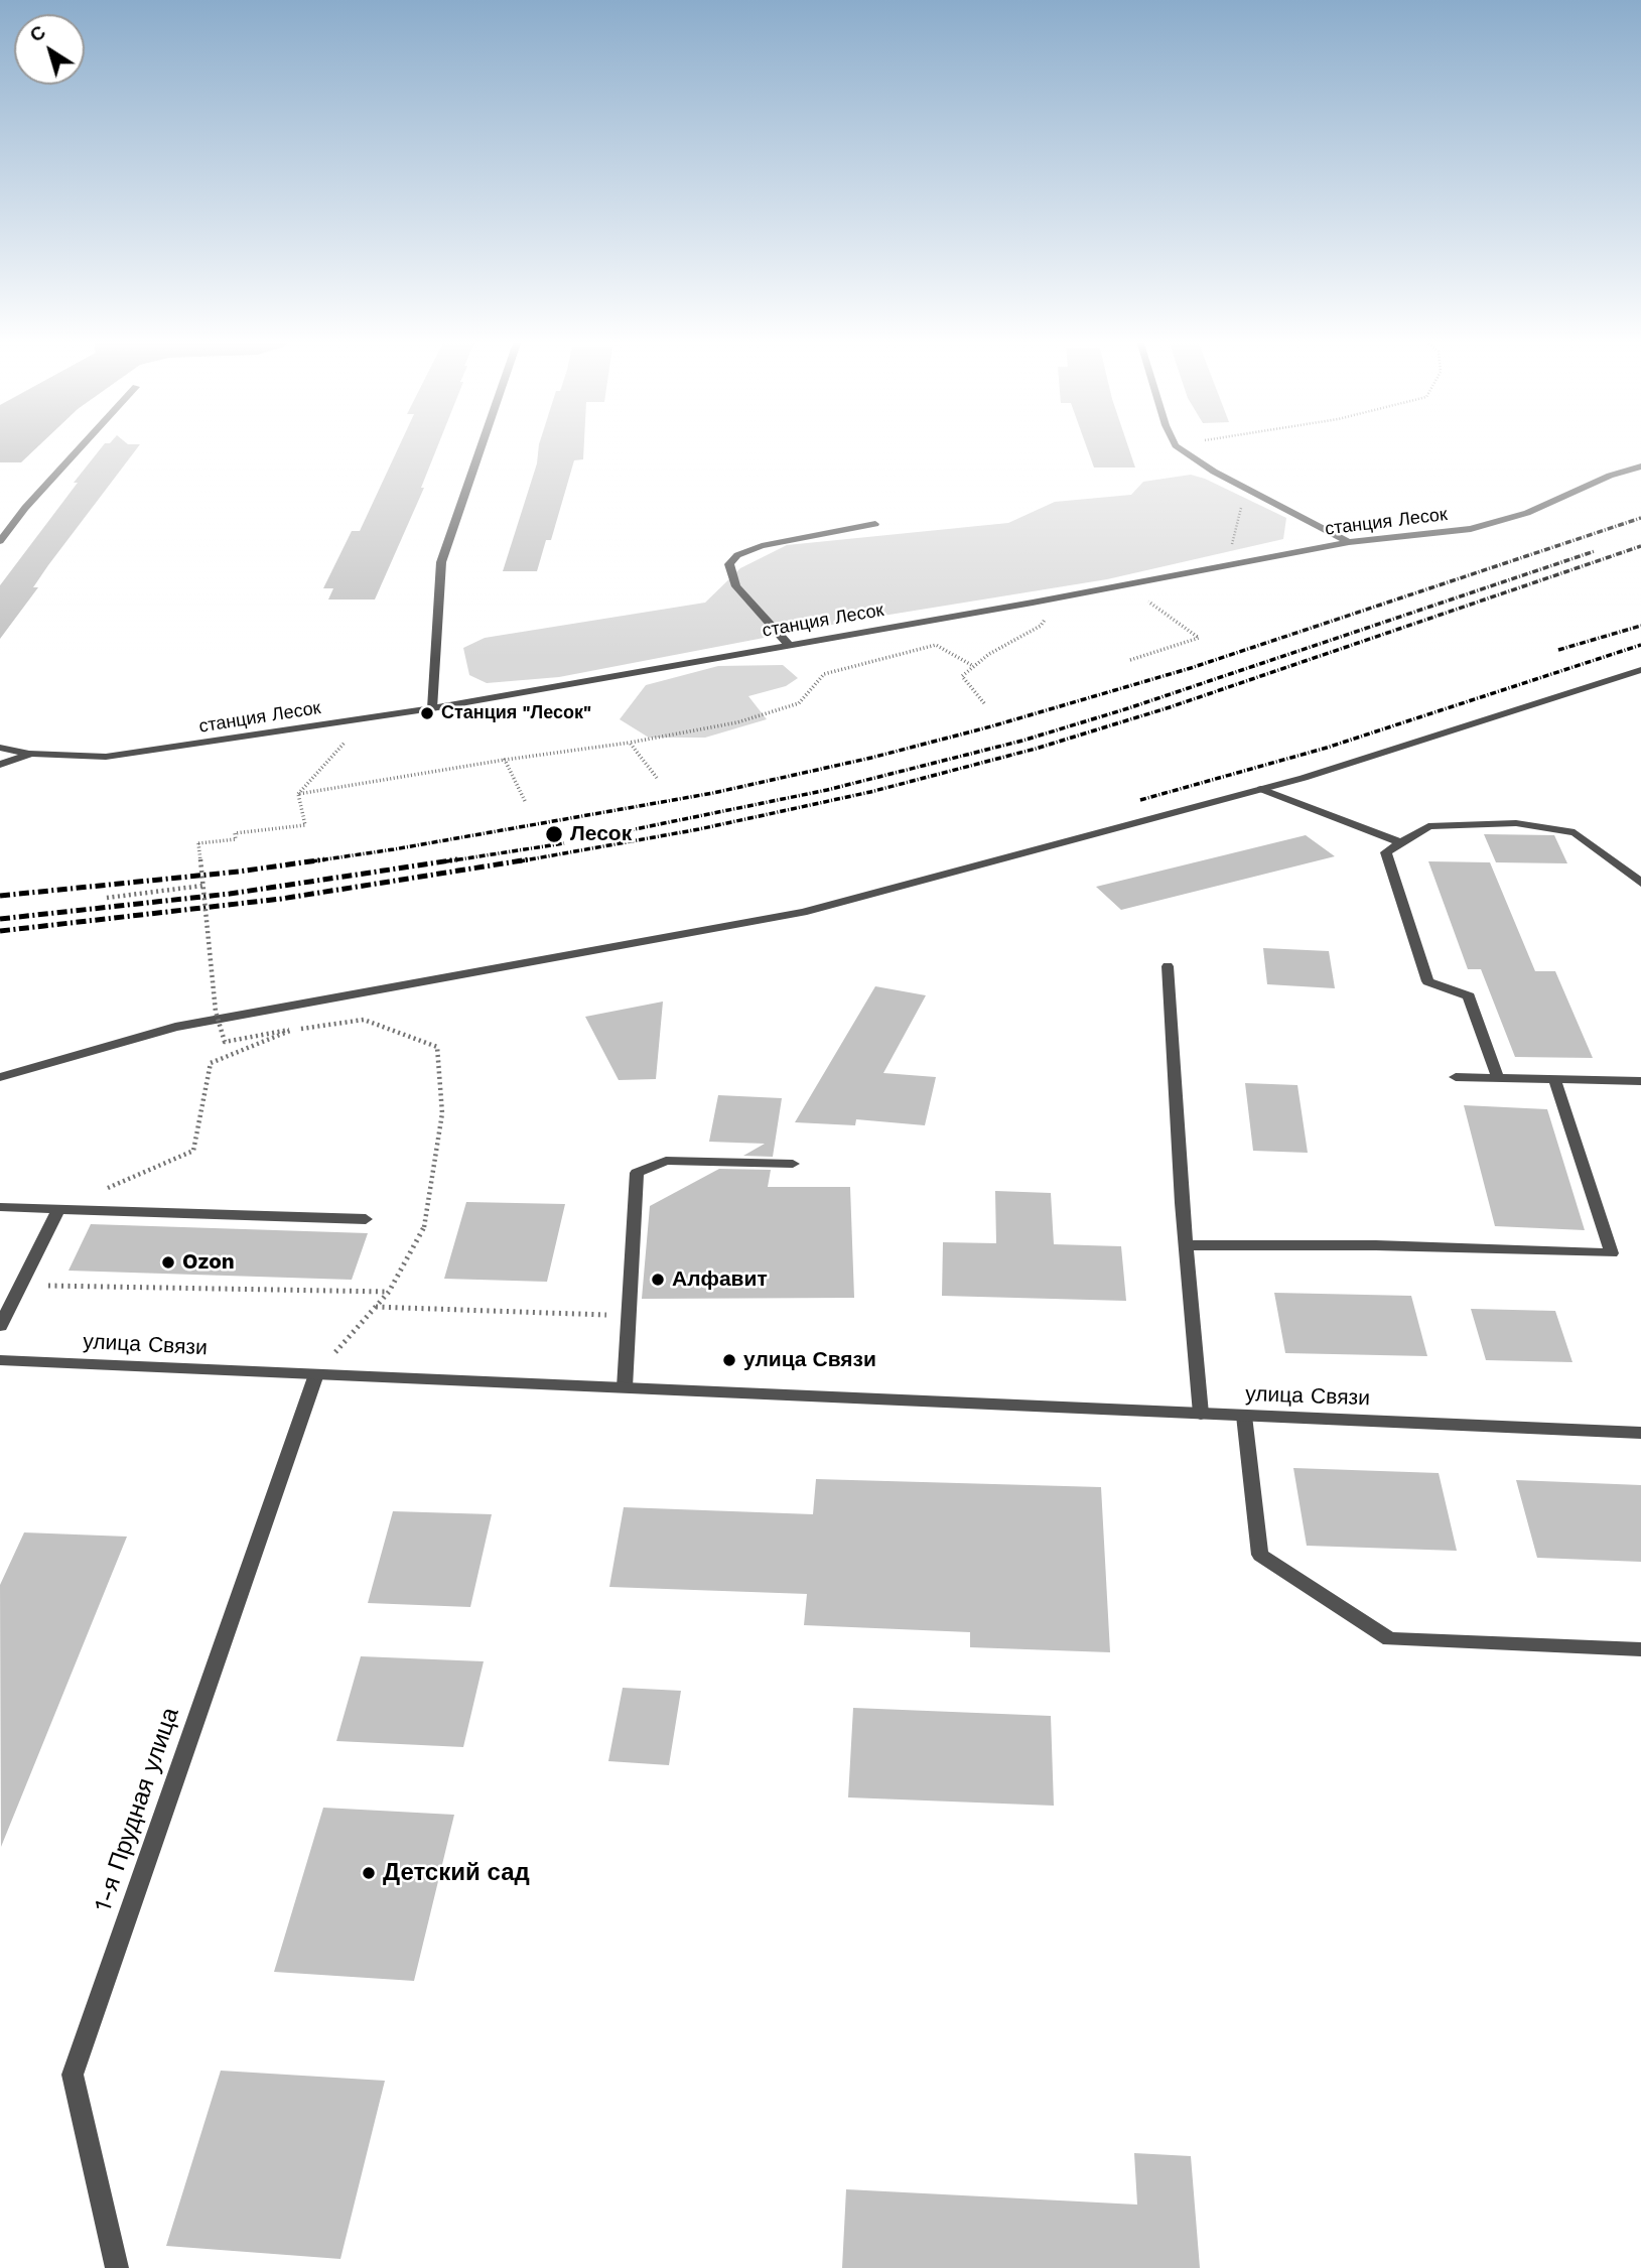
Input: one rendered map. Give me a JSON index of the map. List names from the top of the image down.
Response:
{
  "streets": {
    "street": ["станция Лесок", "улица Связи", "1-я Прудная улица"]
  },
  "crossings": [
    ["улица Связи", "1-я Прудная улица"]
  ],
  "places": [
    "Станция \"Лесок\"",
    "Лесок",
    "Ozon",
    "Алфавит",
    "улица Связи",
    "Детский сад"
  ],
  "north": "top left"
}
